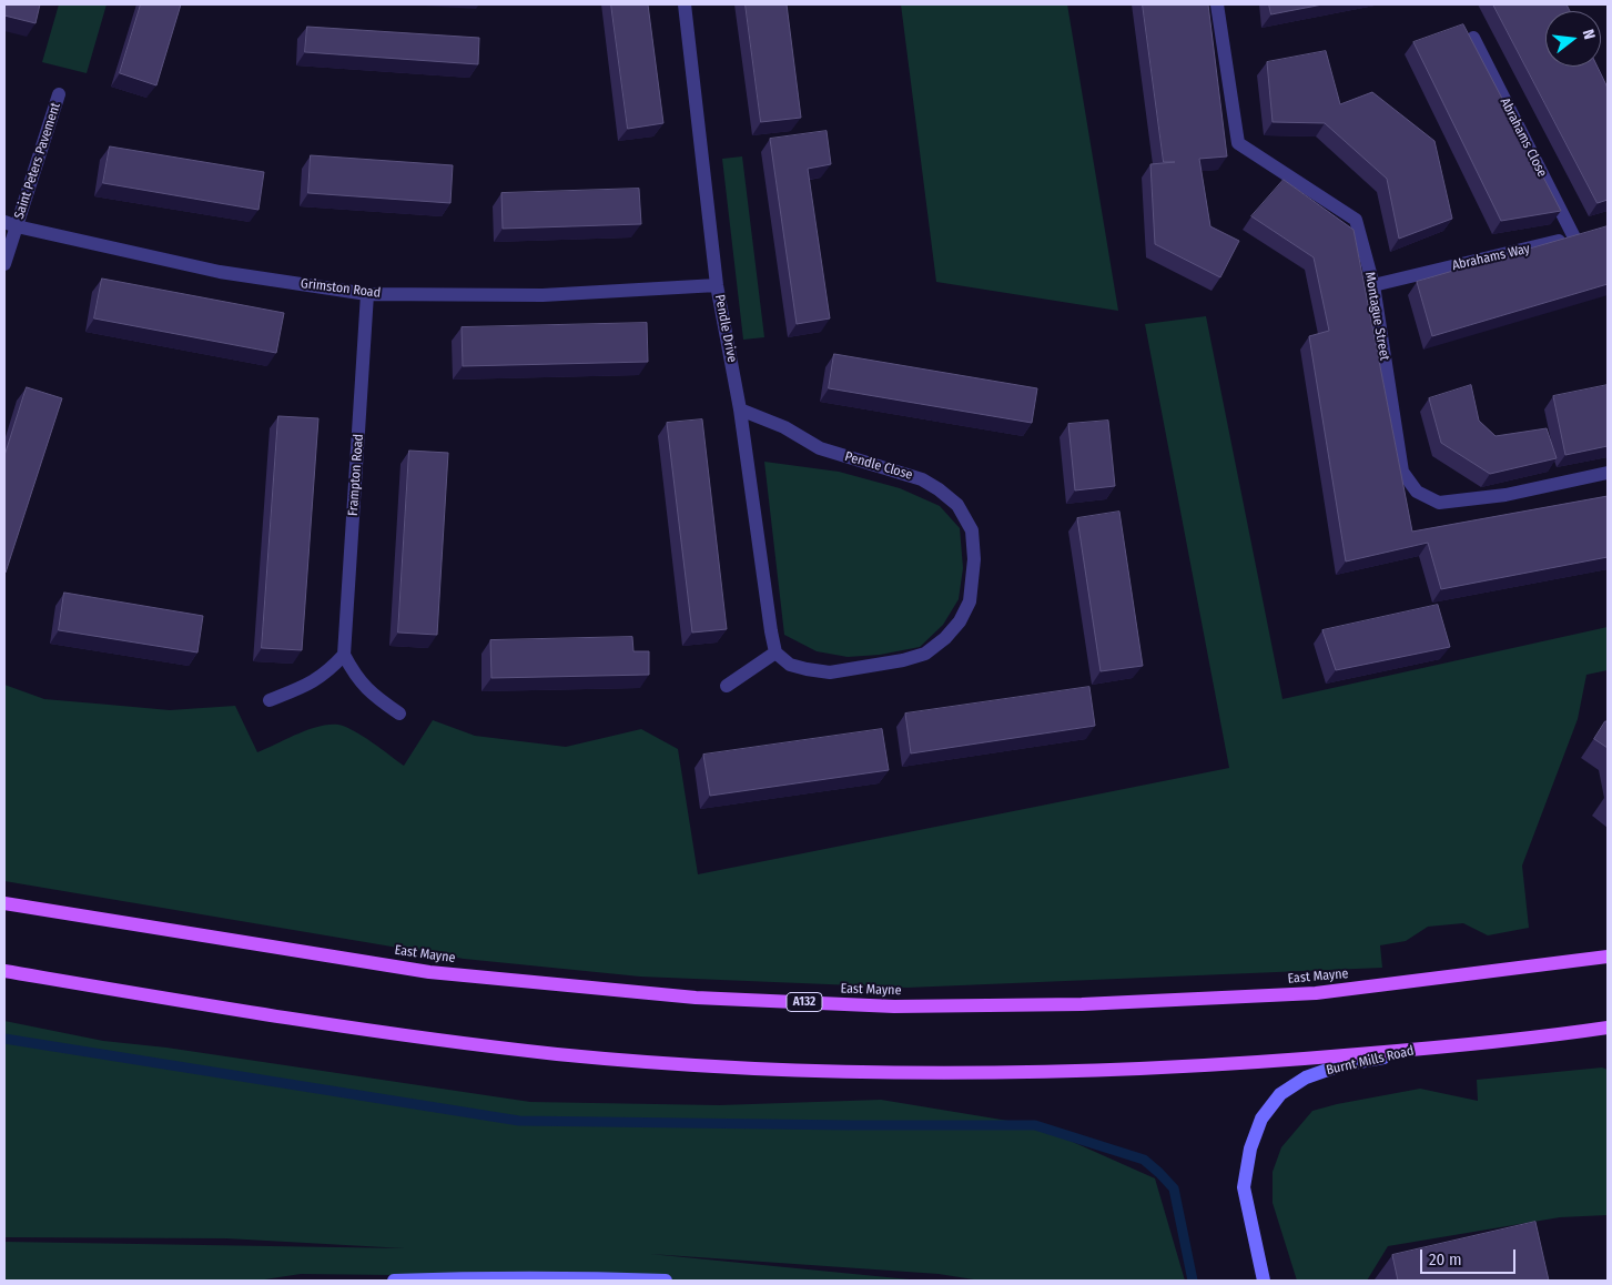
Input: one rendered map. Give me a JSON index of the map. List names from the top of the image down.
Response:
{
  "streets": {
    "main road": ["East Mayne", "A132"],
    "street": [
      "Abrahams Close",
      "Saint Peters Pavement",
      "Abrahams Way",
      "Grimston Road",
      "Montague Street",
      "Pendle Drive",
      "Pendle Close",
      "Frampton Road",
      "Burnt Mills Road"
    ]
  },
  "crossings": [
    ["Abrahams Close", "Abrahams Way"],
    ["Saint Peters Pavement", "Grimston Road"],
    ["Abrahams Way", "Montague Street"],
    ["Grimston Road", "Pendle Drive"],
    ["Grimston Road", "Frampton Road"],
    ["Pendle Drive", "Pendle Close"]
  ],
  "scale_bar": "20 m",
  "north": "right"
}
